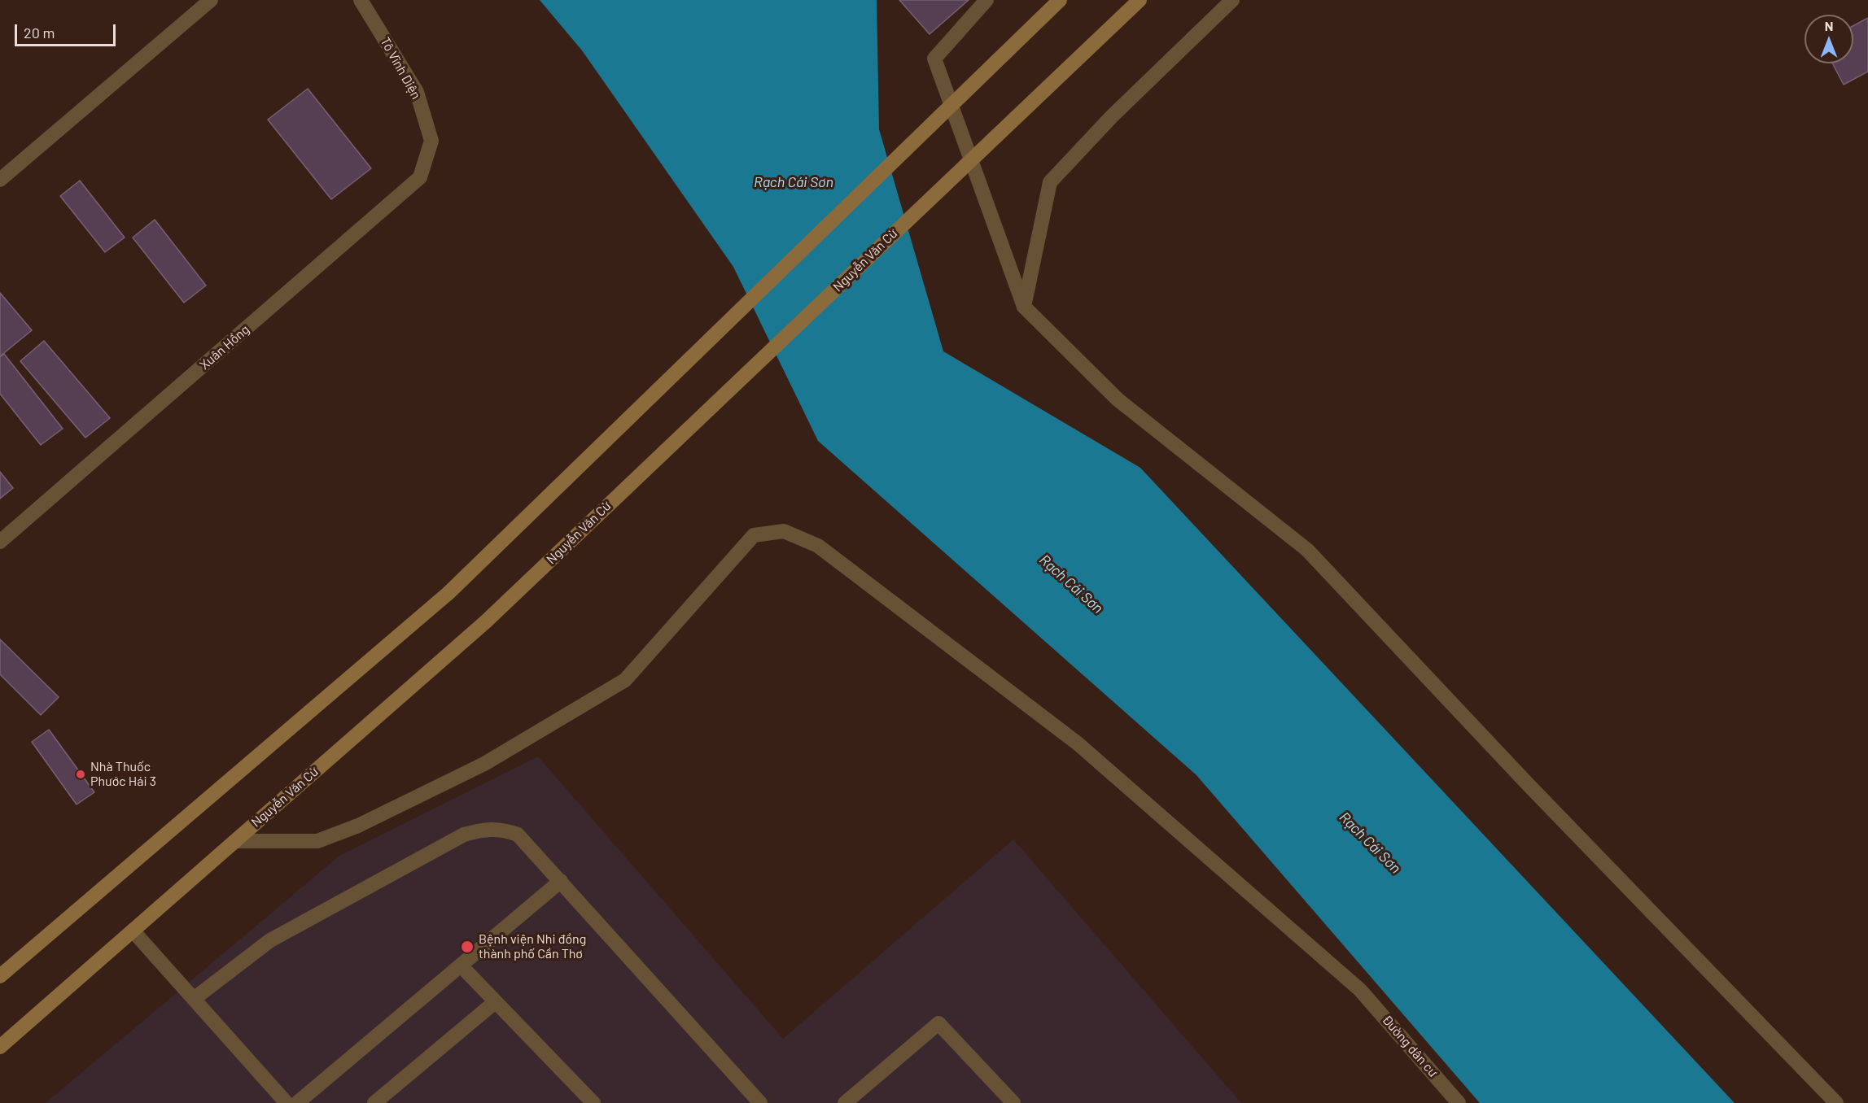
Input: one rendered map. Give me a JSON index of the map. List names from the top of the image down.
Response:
{
  "streets": {
    "main road": ["Nguyễn Văn Cừ"],
    "street": ["Tô Vĩnh Diện", "Xuân Hồng", "Đường dân cư"]
  },
  "crossings": [
    ["Tô Vĩnh Diện", "Xuân Hồng"],
    ["Nguyễn Văn Cừ", "Đường dân cư"]
  ],
  "water": ["Rạch Cái Sơn"],
  "places": ["Nhà Thuốc Phước Hái 3", "Bệnh viện Nhi đồng thành phố Cần Thơ"],
  "scale_bar": "20 m",
  "north": "top"
}
